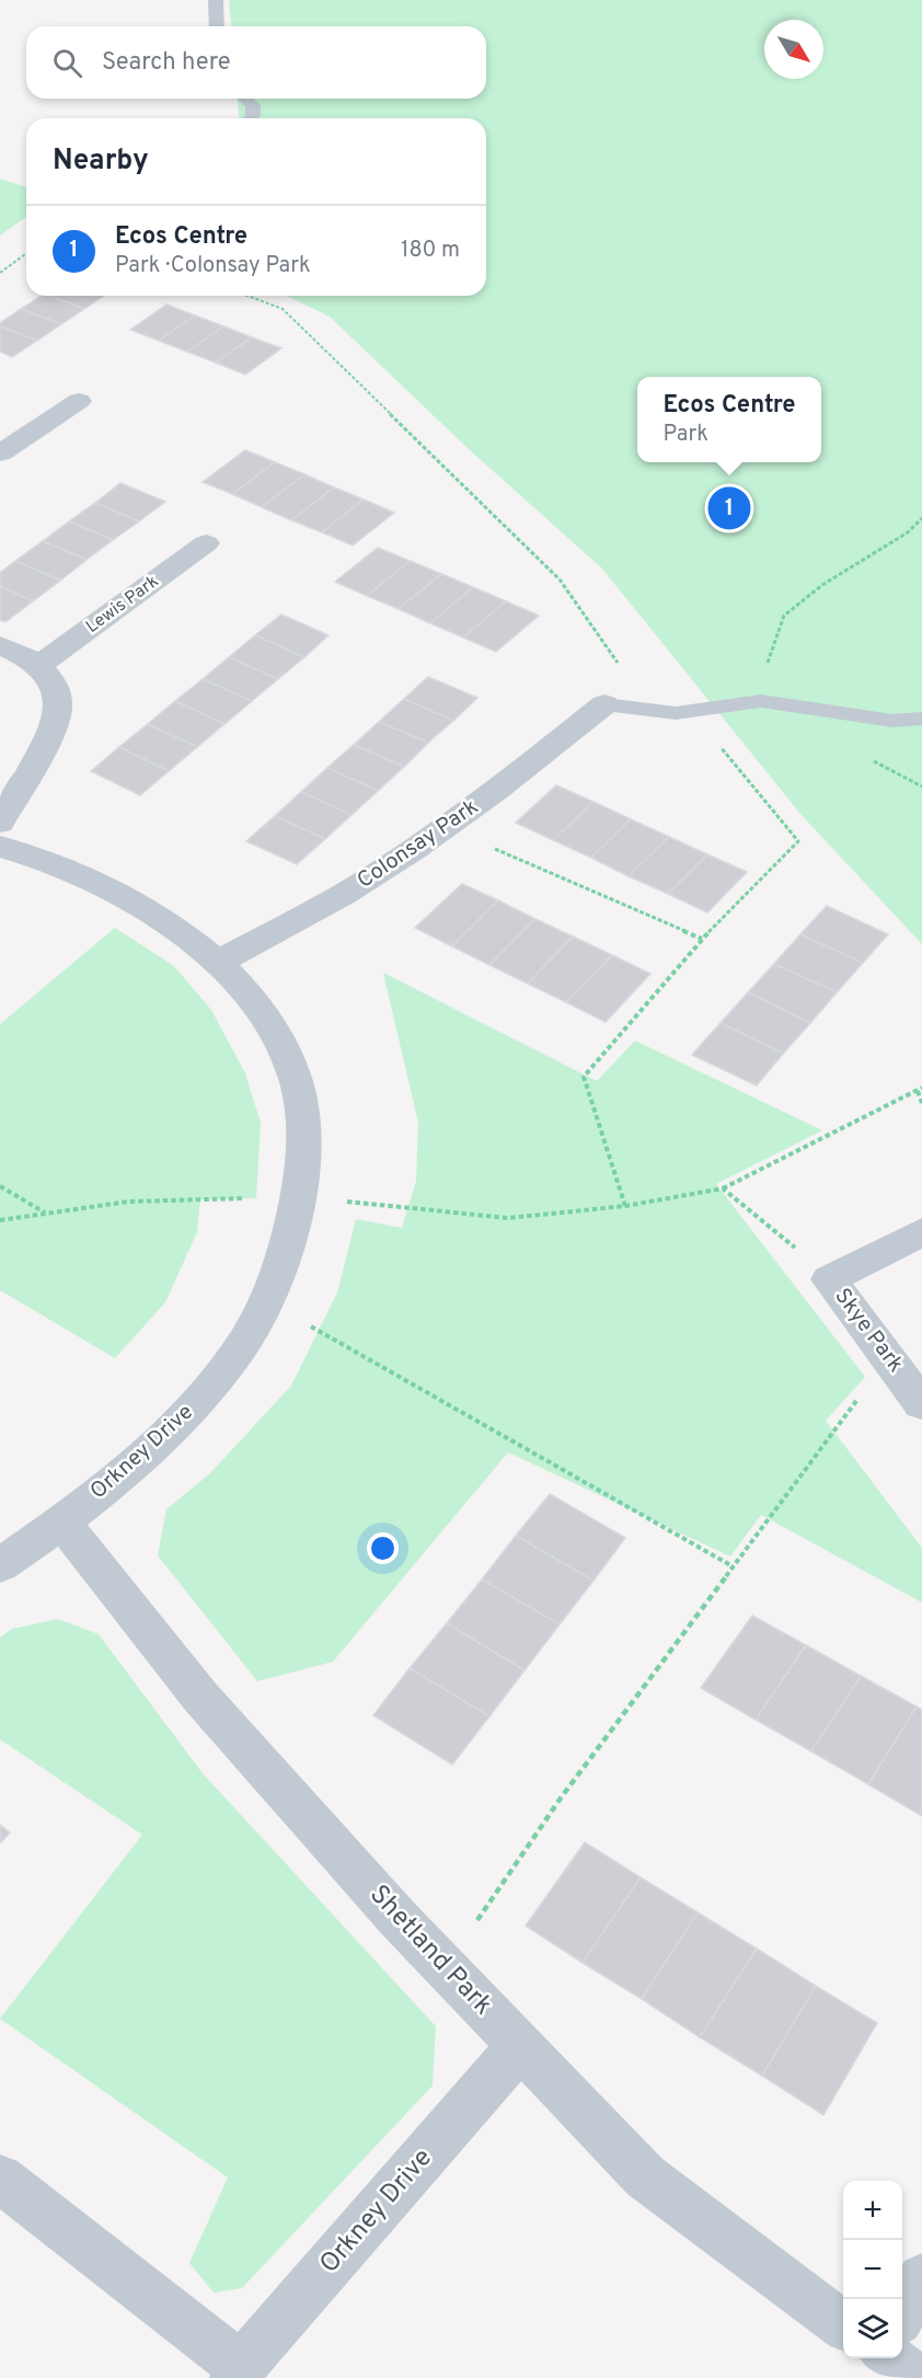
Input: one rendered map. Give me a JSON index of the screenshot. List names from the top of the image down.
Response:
{
  "streets": {
    "street": [
      "Lewis Park",
      "Colonsay Park",
      "Skye Park",
      "Orkney Drive",
      "Shetland Park"
    ]
  },
  "crossings": [
    ["Colonsay Park", "Orkney Drive"],
    ["Orkney Drive", "Shetland Park"]
  ],
  "north": "bottom right",
  "page": {
    "search": "Search here",
    "heading": "Nearby",
    "list": [
      {
        "mark": "1",
        "name": "Ecos Centre",
        "note": "Park · Colonsay Park",
        "value": "180 m"
      }
    ],
    "popup": ["Ecos Centre", "Park"],
    "pins": "1",
    "map_buttons": ["+", "−"]
  }
}
